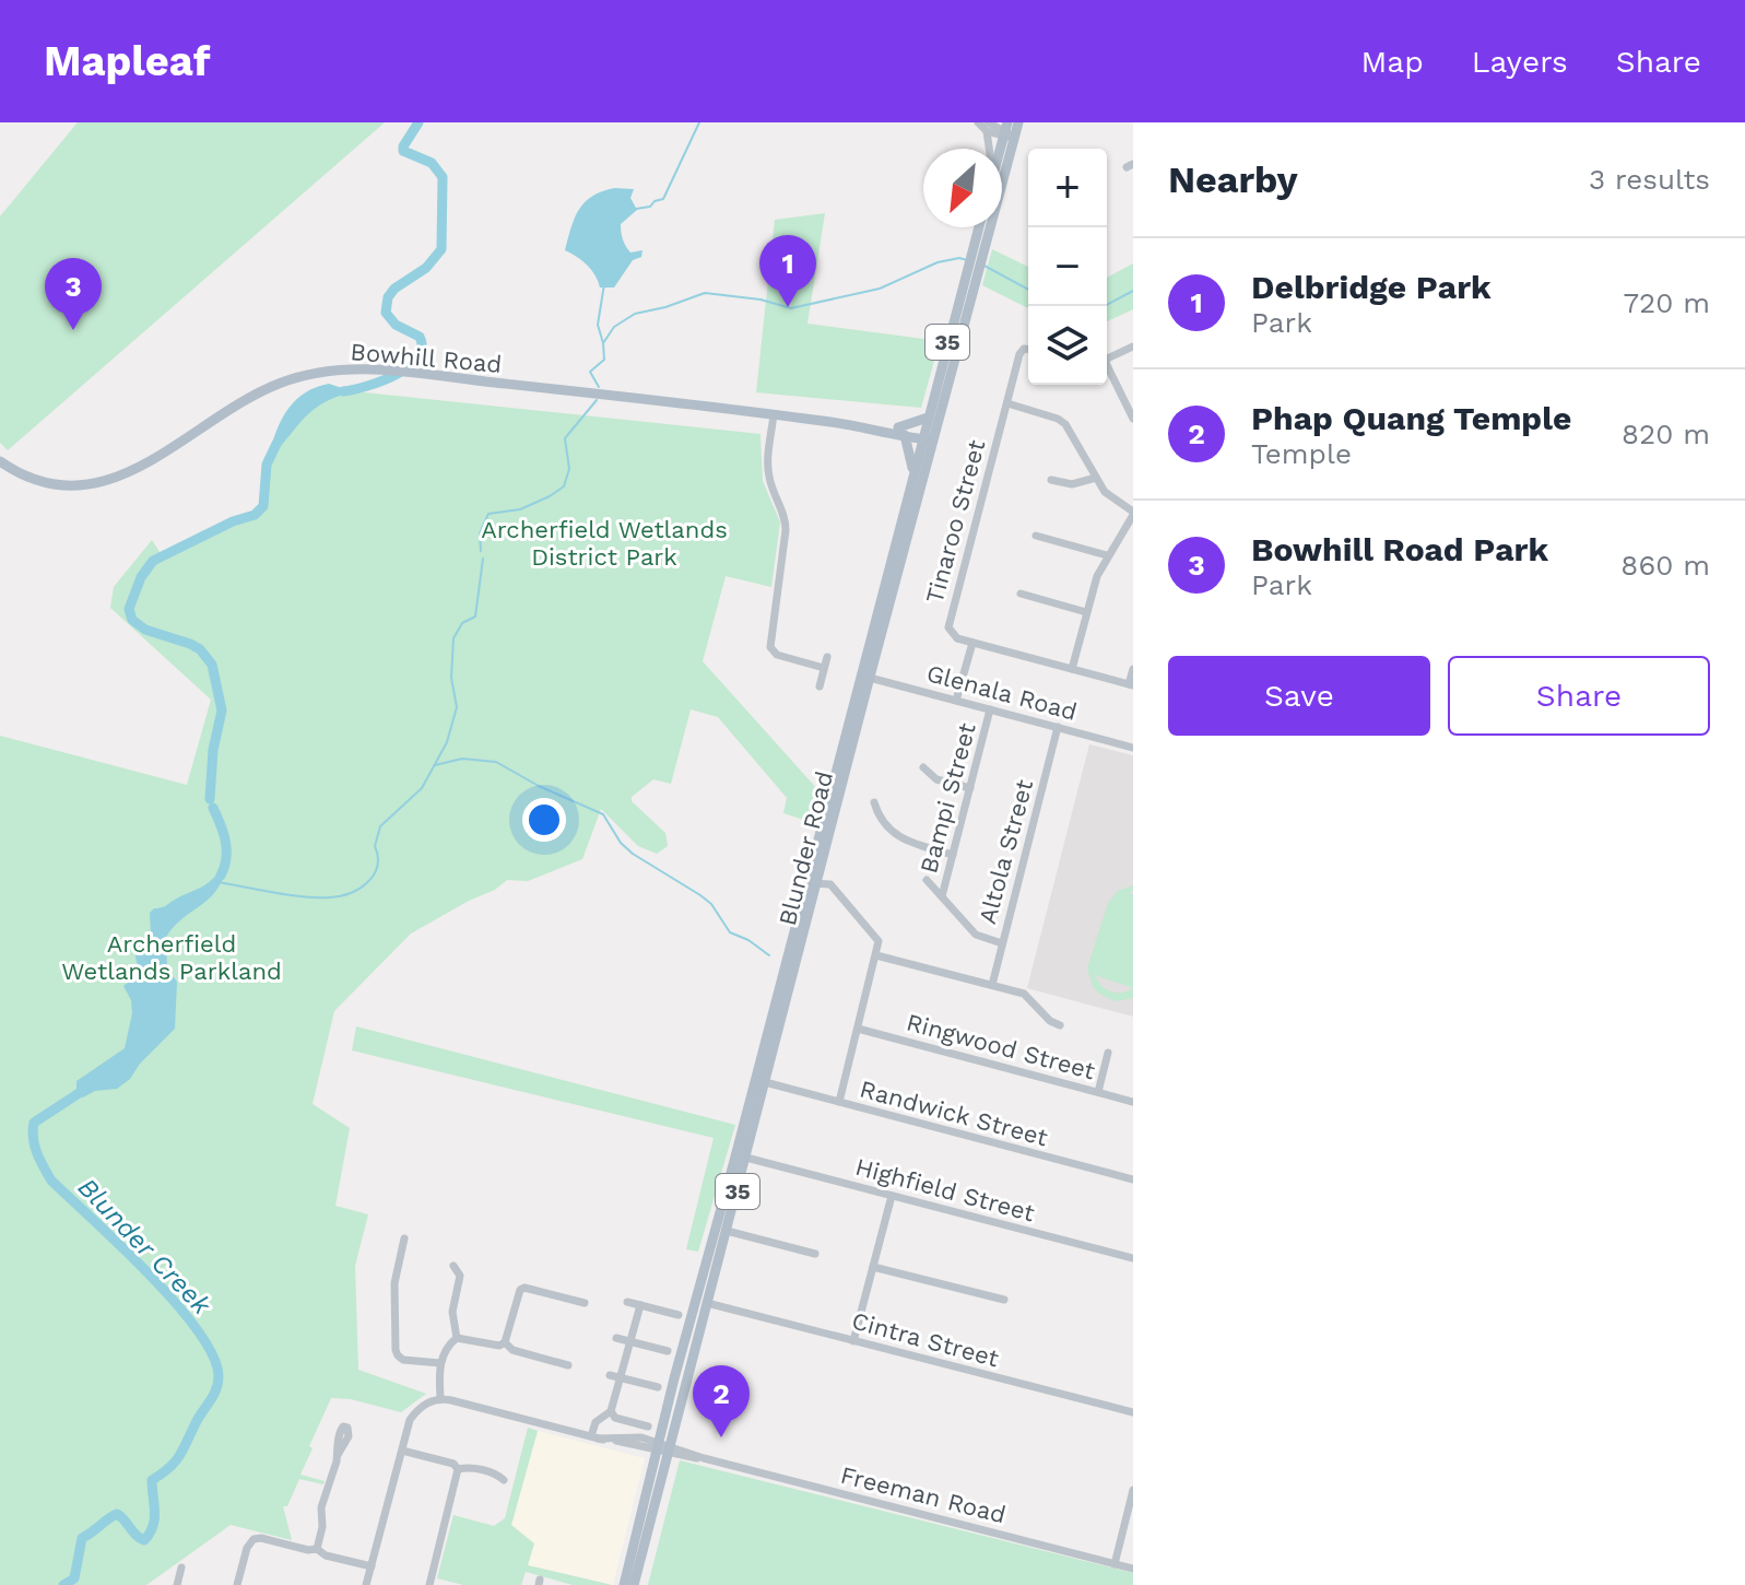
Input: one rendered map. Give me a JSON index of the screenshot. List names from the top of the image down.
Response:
{
  "streets": {
    "main road": ["35", "Bowhill Road", "Blunder Road"],
    "street": [
      "Tinaroo Street",
      "Glenala Road",
      "Bampi Street",
      "Altola Street",
      "Ringwood Street",
      "Randwick Street",
      "Highfield Street",
      "Cintra Street",
      "Freeman Road"
    ]
  },
  "crossings": [
    ["Bowhill Road", "Blunder Road"],
    ["Glenala Road", "Bampi Street"],
    ["Glenala Road", "Blunder Road"],
    ["Glenala Road", "Altola Street"],
    ["Blunder Road", "Randwick Street"],
    ["Blunder Road", "Highfield Street"],
    ["Blunder Road", "Cintra Street"],
    ["Blunder Road", "Freeman Road"]
  ],
  "water": ["Blunder Creek"],
  "parks": ["Archerfield Wetlands District Park", "Archerfield Wetlands Parkland"],
  "north": "bottom left",
  "page": {
    "header": "Mapleaf",
    "nav": ["Map", "Layers", "Share"],
    "heading": ["Nearby", "3 results"],
    "map_buttons": ["+", "−"],
    "pins": ["1", "3", "2"],
    "list": [
      {
        "mark": "1",
        "name": "Delbridge Park",
        "note": "Park",
        "value": "720 m"
      },
      {
        "mark": "2",
        "name": "Phap Quang Temple",
        "note": "Temple",
        "value": "820 m"
      },
      {
        "mark": "3",
        "name": "Bowhill Road Park",
        "note": "Park",
        "value": "860 m"
      }
    ],
    "buttons": ["Save", "Share"]
  }
}
